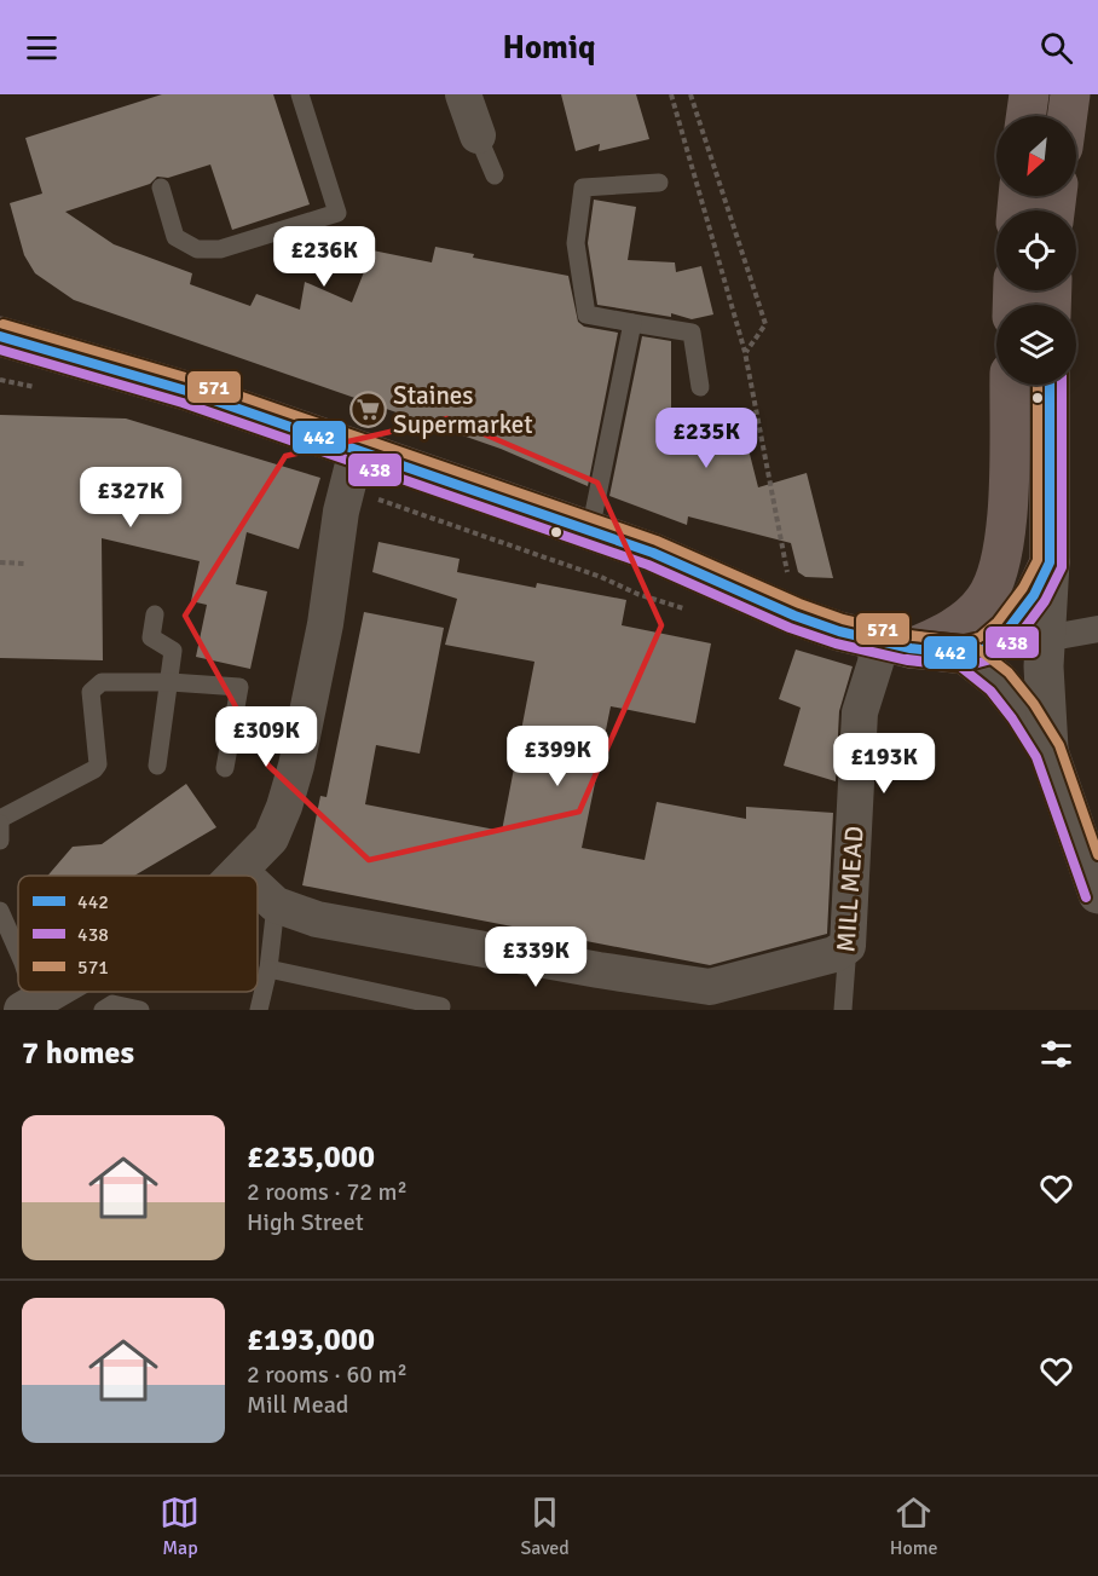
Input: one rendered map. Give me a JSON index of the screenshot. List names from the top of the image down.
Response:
{
  "streets": {
    "street": ["MILL MEAD"]
  },
  "places": {
    "supermarket": ["Staines Supermarket"]
  },
  "lines": ["transit line 571", "transit line 442", "transit line 438"],
  "legend": ["442", "438", "571"],
  "north": "bottom left",
  "page": {
    "header": "Homiq",
    "price": [
      "£236K",
      "£235K",
      "£327K",
      "£309K",
      "£399K",
      "£193K",
      "£339K"
    ],
    "heading": "7 homes",
    "list": [
      {
        "name": "£235,000",
        "note": "2 rooms · 72 m² · High Street"
      },
      {
        "name": "£193,000",
        "note": "2 rooms · 60 m² · Mill Mead"
      }
    ],
    "tabs": ["Map", "Saved", "Home"]
  }
}
